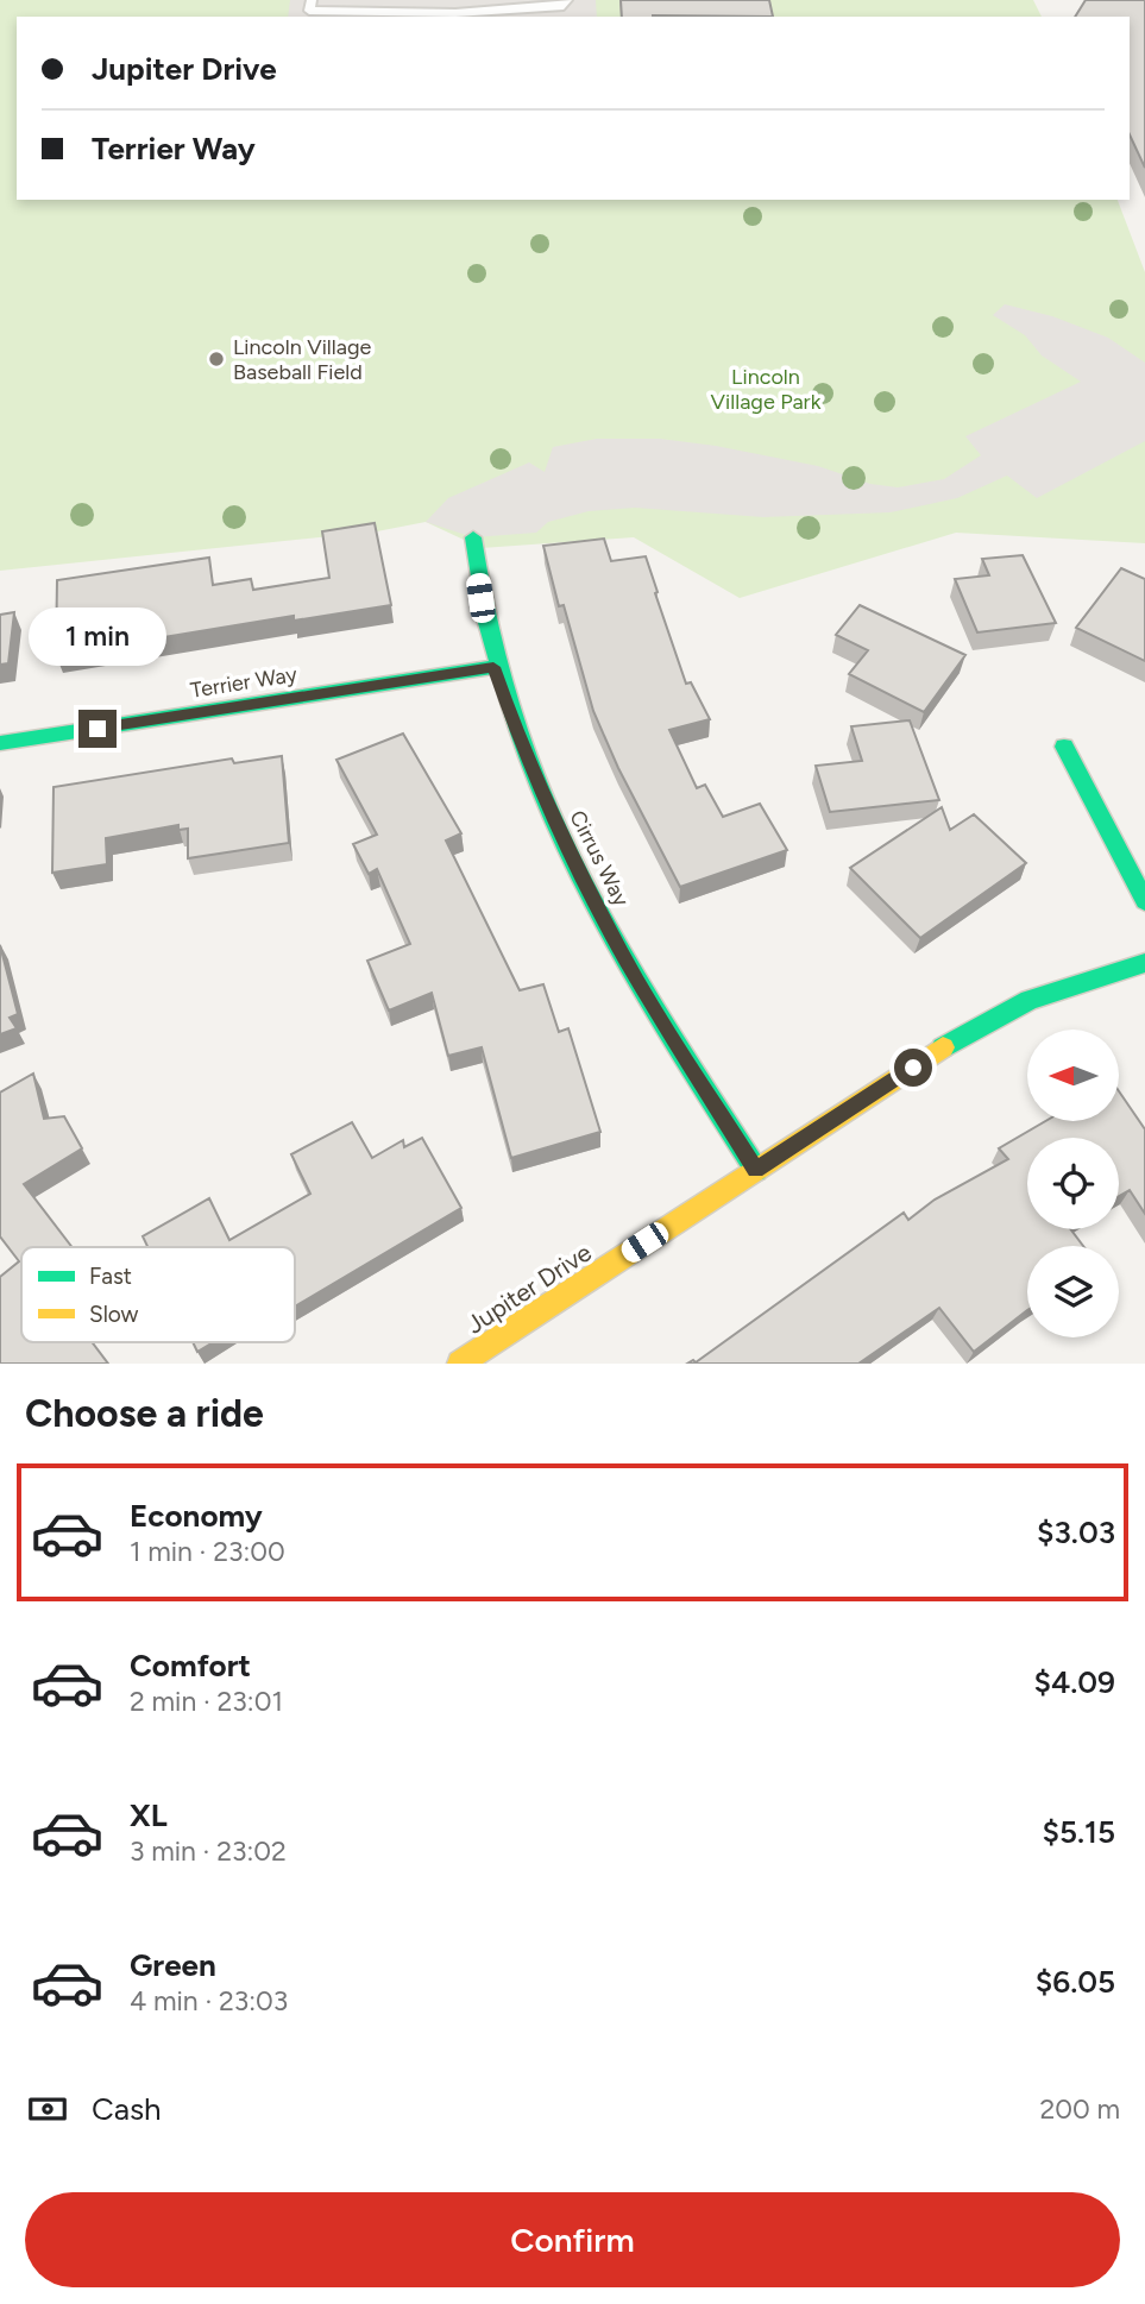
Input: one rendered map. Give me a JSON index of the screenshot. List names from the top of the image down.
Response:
{
  "streets": {
    "street": ["Terrier Way", "Cirrus Way", "Jupiter Drive"]
  },
  "crossings": [
    ["Terrier Way", "Cirrus Way"],
    ["Cirrus Way", "Jupiter Drive"]
  ],
  "parks": ["Lincoln Village Park"],
  "places": ["Lincoln Village Baseball Field"],
  "legend": ["Fast", "Slow"],
  "north": "left",
  "page": {
    "banner": ["Jupiter Drive", "Terrier Way"],
    "bubble": "1 min",
    "heading": "Choose a ride",
    "list": [
      {
        "name": "Economy",
        "note": "1 min · 23:00",
        "value": "$3.03"
      },
      {
        "name": "Comfort",
        "note": "2 min · 23:01",
        "value": "$4.09"
      },
      {
        "name": "XL",
        "note": "3 min · 23:02",
        "value": "$5.15"
      },
      {
        "name": "Green",
        "note": "4 min · 23:03",
        "value": "$6.05"
      }
    ],
    "pay": ["Cash", "200 m"],
    "buttons": "Confirm"
  }
}
